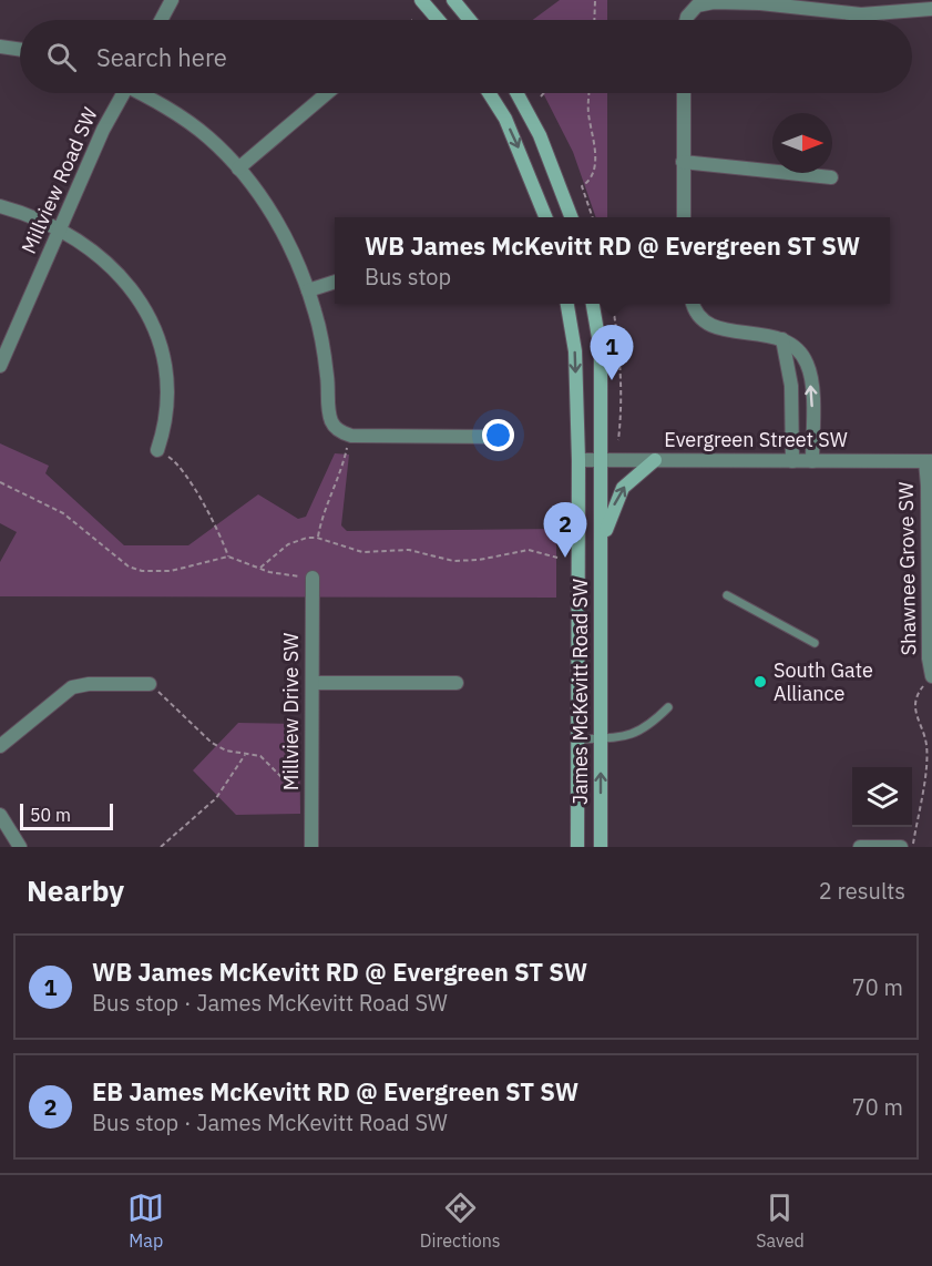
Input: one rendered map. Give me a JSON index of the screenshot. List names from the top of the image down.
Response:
{
  "streets": {
    "main road": ["James McKevitt Road SW"],
    "street": [
      "Millview Road SW",
      "Evergreen Street SW",
      "Shawnee Grove SW",
      "Millview Drive SW"
    ]
  },
  "crossings": [
    ["Evergreen Street SW", "Shawnee Grove SW"],
    ["Evergreen Street SW", "James McKevitt Road SW"]
  ],
  "places": ["South Gate Alliance"],
  "scale_bar": "50 m",
  "north": "right",
  "page": {
    "search": "Search here",
    "popup": ["WB James McKevitt RD @ Evergreen ST SW", "Bus stop"],
    "pins": ["1", "2"],
    "scale": "50 m",
    "heading": ["Nearby", "2 results"],
    "list": [
      {
        "mark": "1",
        "name": "WB James McKevitt RD @ Evergreen ST SW",
        "note": "Bus stop · James McKevitt Road SW",
        "value": "70 m"
      },
      {
        "mark": "2",
        "name": "EB James McKevitt RD @ Evergreen ST SW",
        "note": "Bus stop · James McKevitt Road SW",
        "value": "70 m"
      }
    ],
    "nav": ["Map", "Directions", "Saved"]
  }
}
